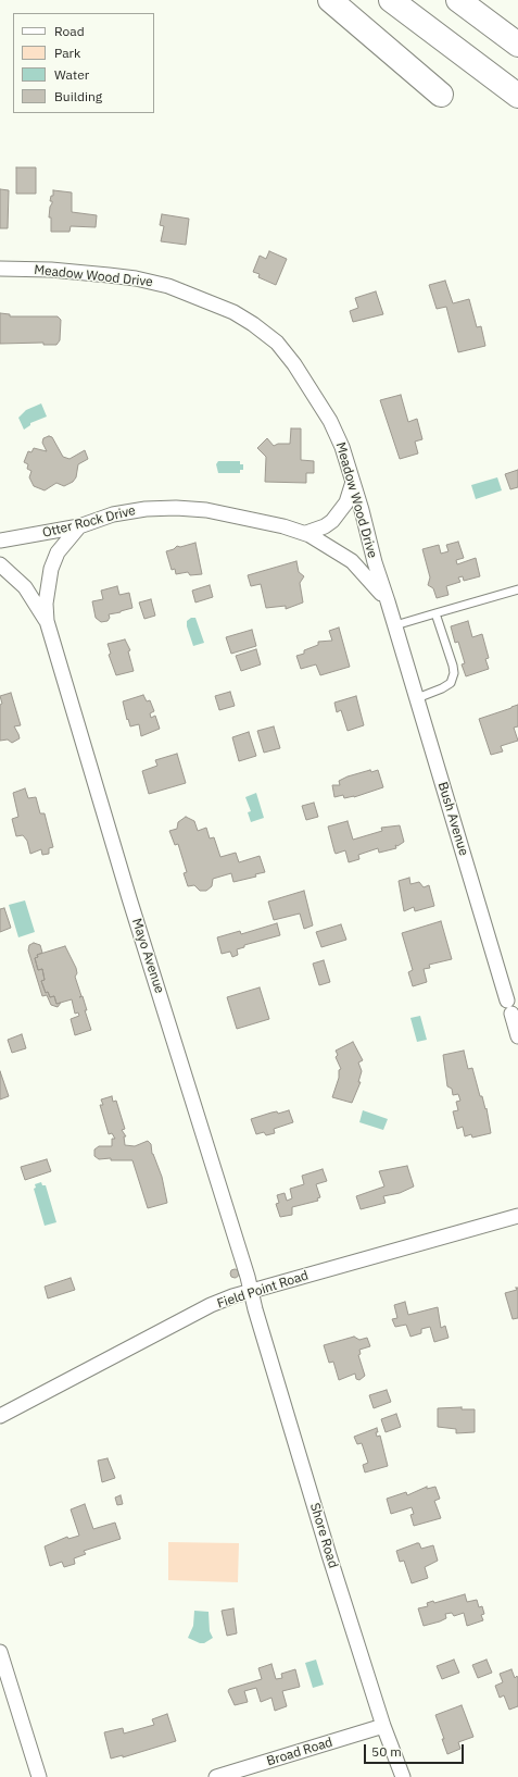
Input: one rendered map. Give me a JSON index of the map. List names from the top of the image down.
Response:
{
  "streets": {
    "street": [
      "Meadow Wood Drive",
      "Otter Rock Drive",
      "Bush Avenue",
      "Mayo Avenue",
      "Field Point Road",
      "Shore Road",
      "Broad Road"
    ]
  },
  "crossings": [
    ["Meadow Wood Drive", "Otter Rock Drive"],
    ["Meadow Wood Drive", "Bush Avenue"],
    ["Otter Rock Drive", "Bush Avenue"],
    ["Otter Rock Drive", "Mayo Avenue"],
    ["Mayo Avenue", "Field Point Road"],
    ["Mayo Avenue", "Shore Road"],
    ["Field Point Road", "Shore Road"],
    ["Shore Road", "Broad Road"]
  ],
  "legend": [
    "Road",
    "Park",
    "Water",
    "Building"
  ],
  "scale_bar": "50 m"
}
